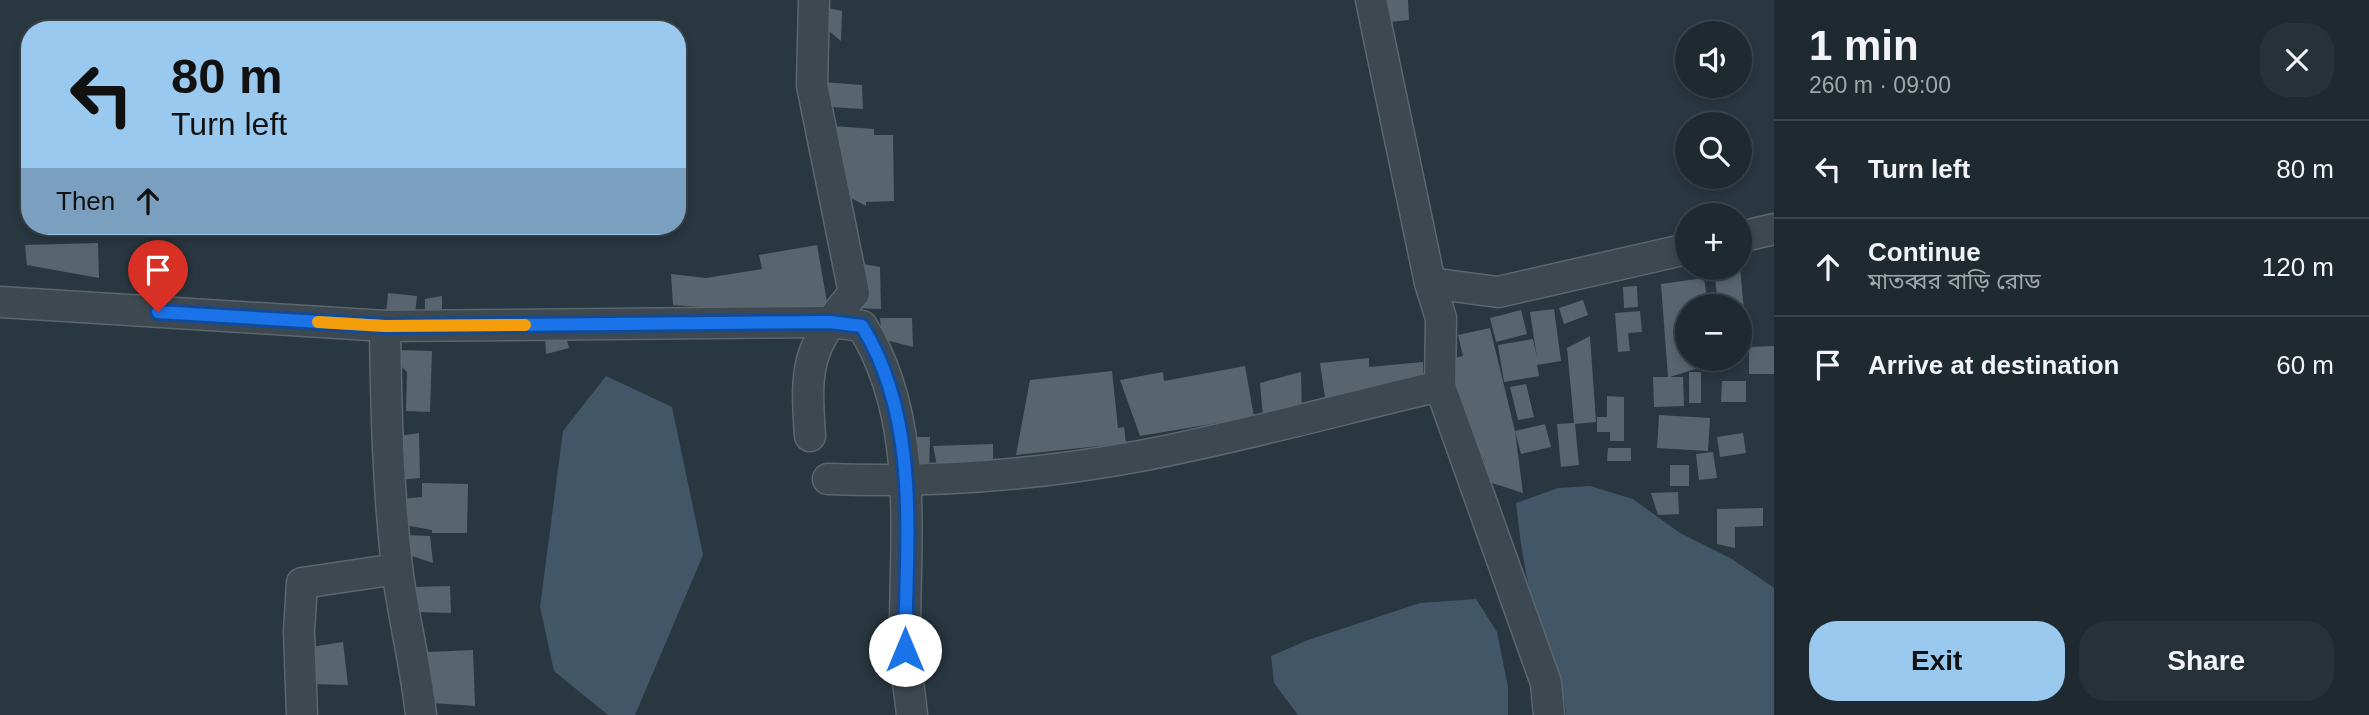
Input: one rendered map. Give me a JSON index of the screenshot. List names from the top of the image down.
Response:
{
  "page": {
    "heading": ["1 min", "260 m · 09:00"],
    "map_buttons": ["+", "−"],
    "turn": ["80 m", "Turn left"],
    "list": [
      {
        "name": "Turn left",
        "value": "80 m"
      },
      {
        "name": "Continue",
        "note": "মাতব্বর বাড়ি রোড",
        "value": "120 m"
      },
      {
        "name": "Arrive at destination",
        "value": "60 m"
      }
    ],
    "then": "Then",
    "buttons": ["Exit", "Share"]
  }
}
